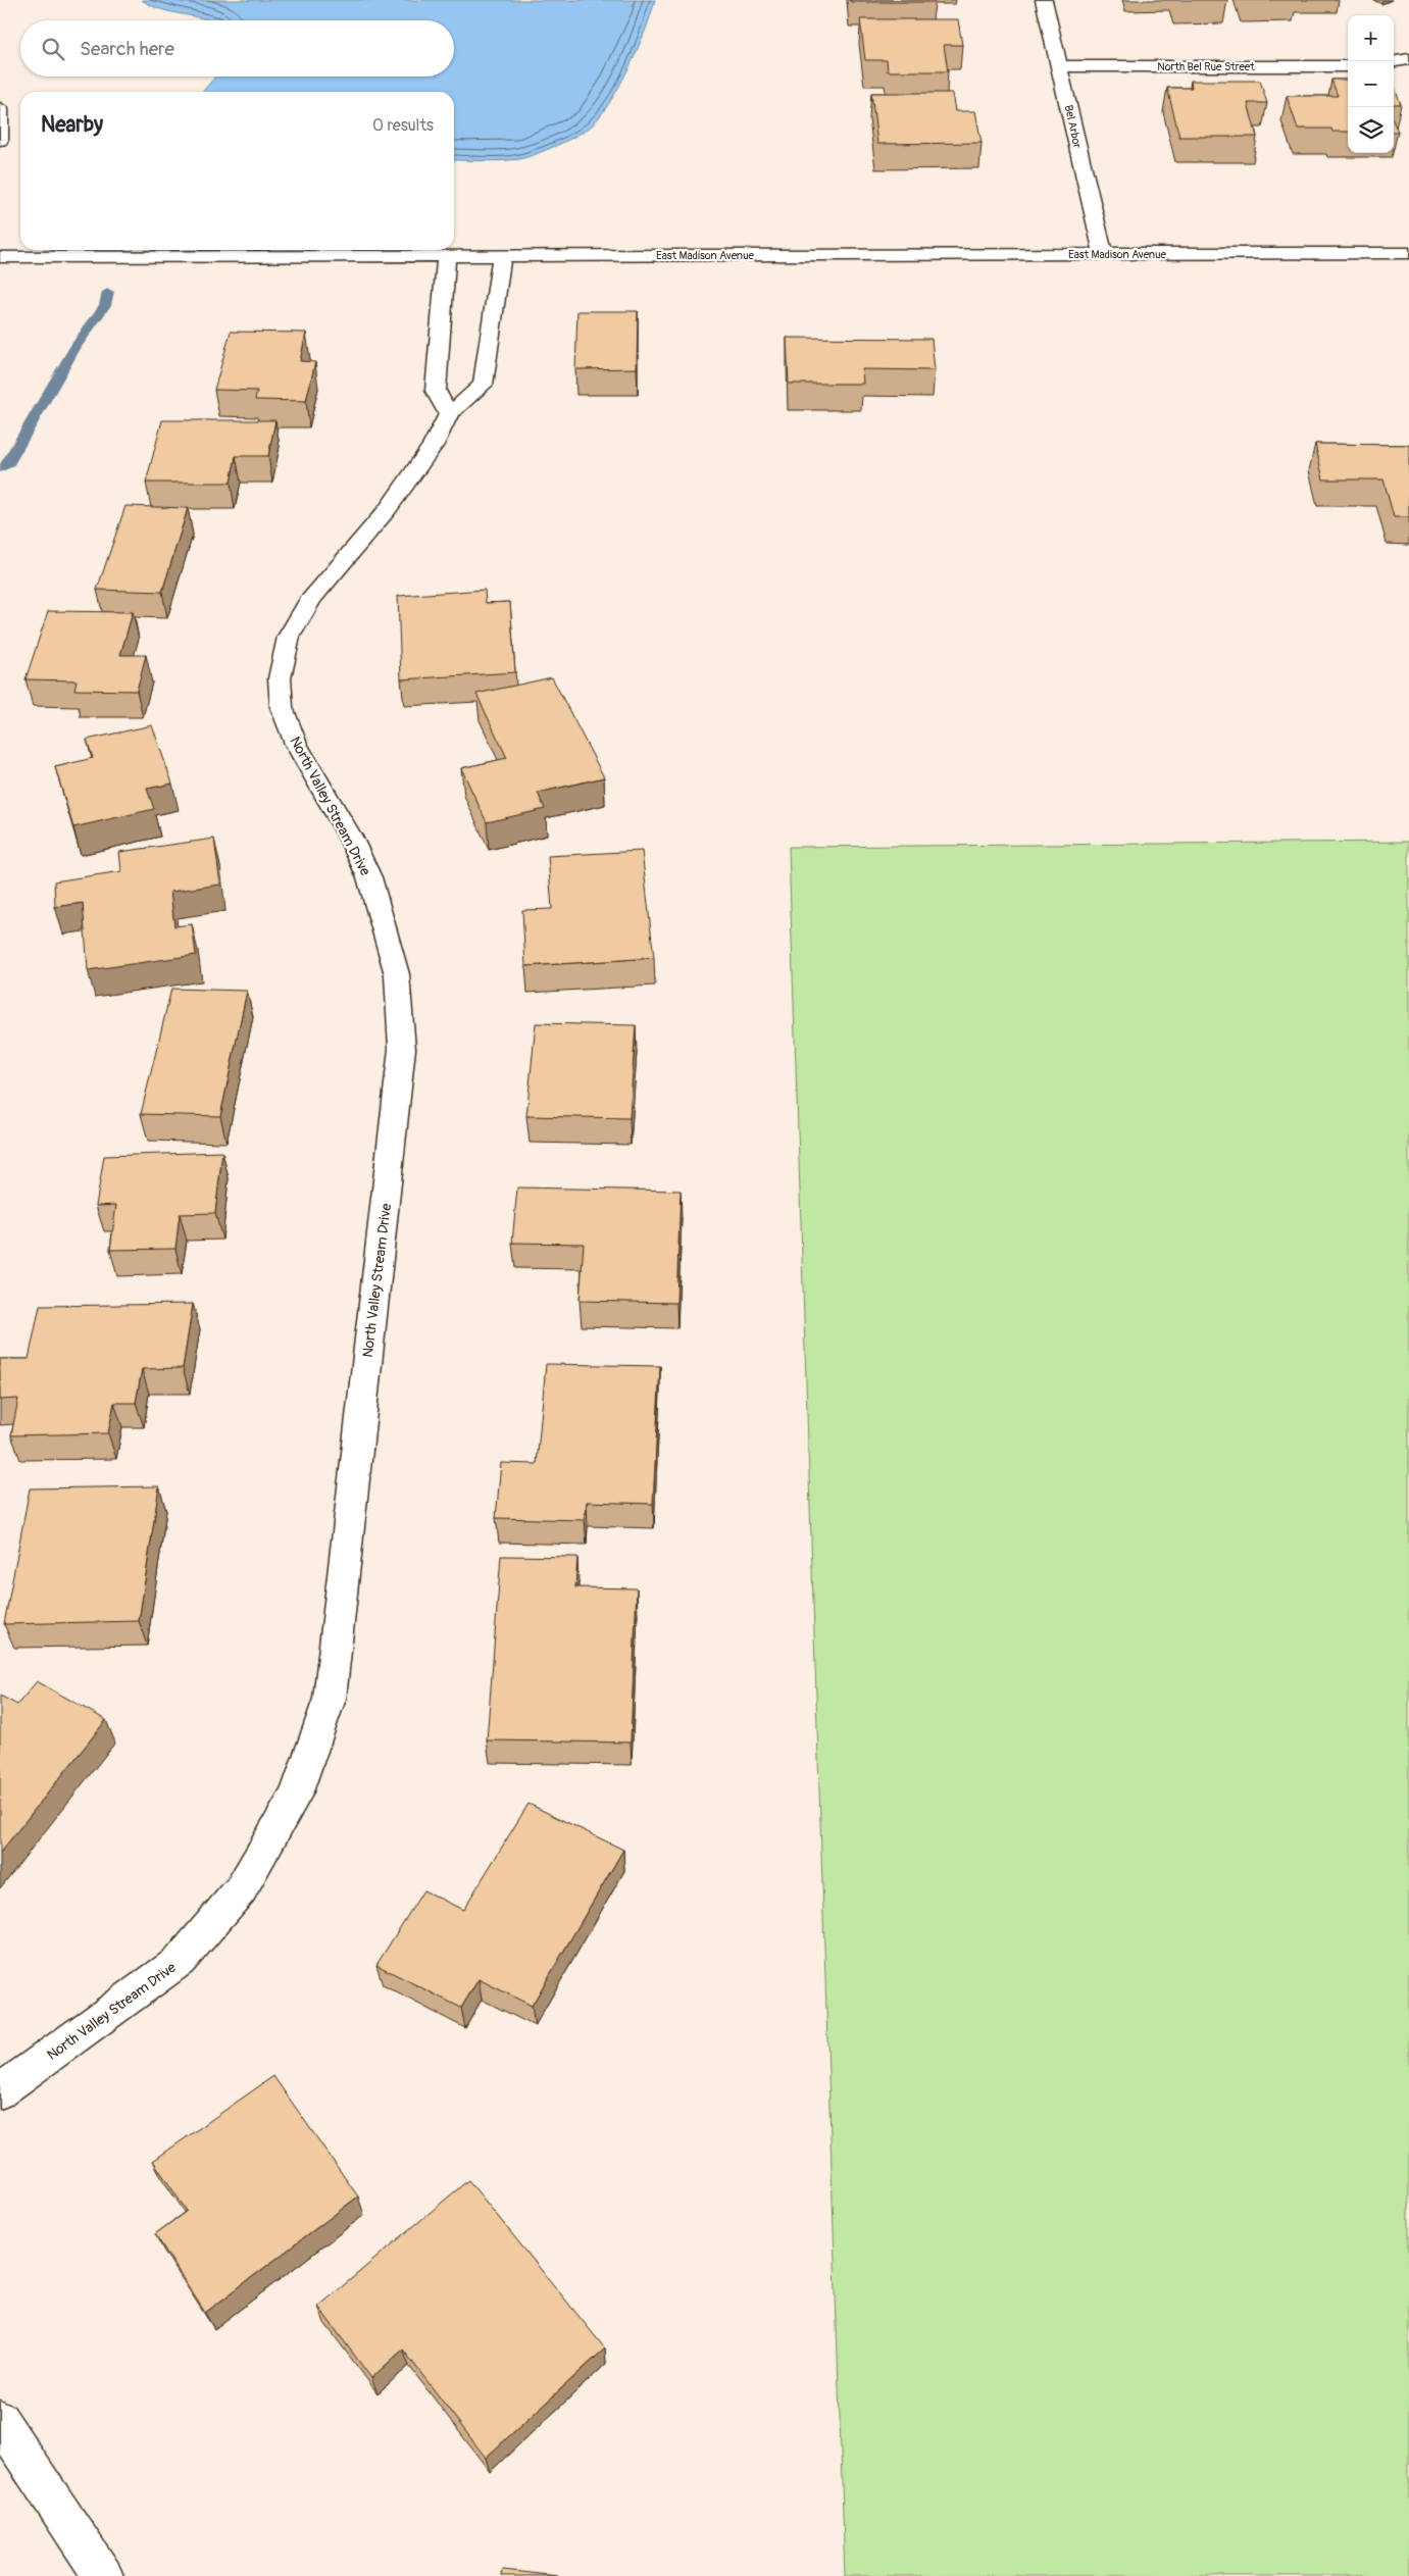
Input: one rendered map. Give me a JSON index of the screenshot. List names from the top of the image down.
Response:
{
  "streets": {
    "street": [
      "North Bel Rue Street",
      "Bel Arbor",
      "East Madison Avenue",
      "North Valley Stream Drive"
    ]
  },
  "crossings": [
    ["North Bel Rue Street", "Bel Arbor"],
    ["Bel Arbor", "East Madison Avenue"],
    ["East Madison Avenue", "North Valley Stream Drive"]
  ],
  "page": {
    "map_buttons": ["+", "−"],
    "search": "Search here",
    "heading": ["Nearby", "0 results"]
  }
}
